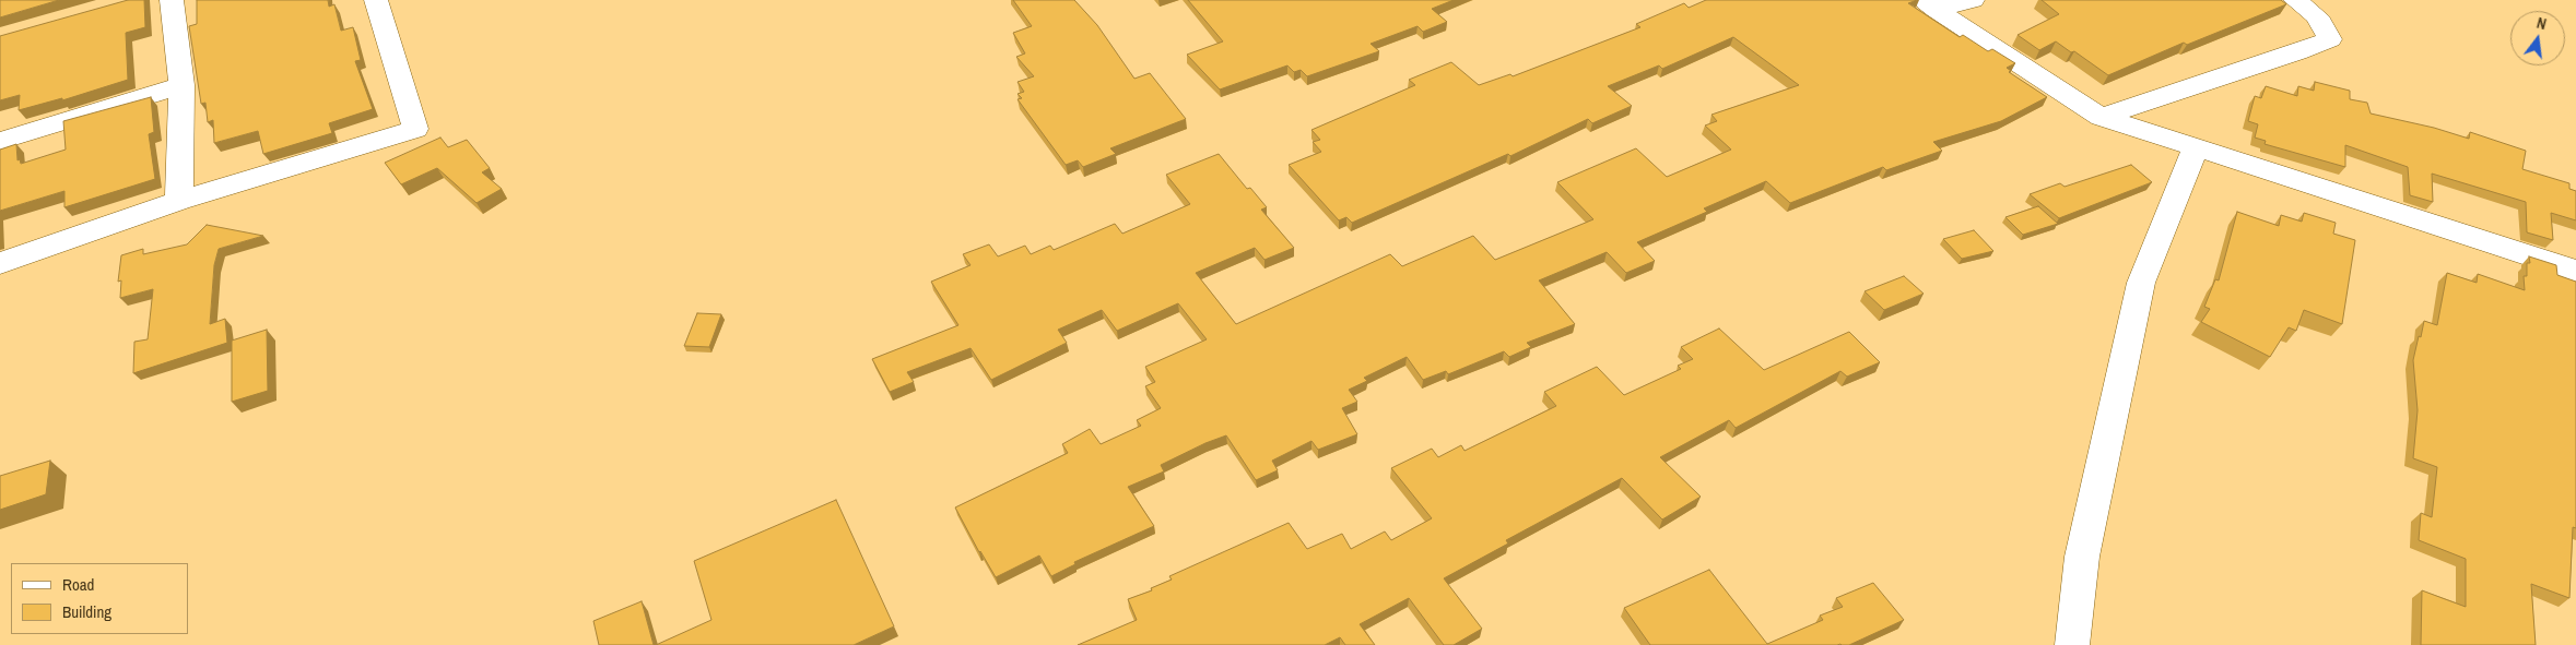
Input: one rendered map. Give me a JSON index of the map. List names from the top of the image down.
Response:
{
  "legend": ["Road", "Building"],
  "north": "top"
}
